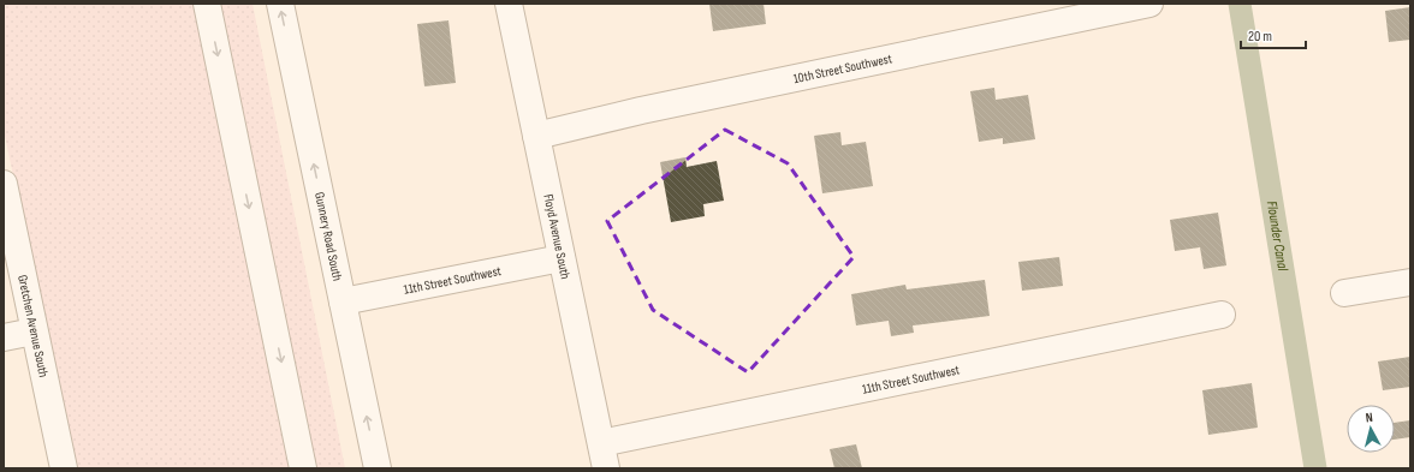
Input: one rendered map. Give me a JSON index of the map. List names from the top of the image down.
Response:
{
  "streets": {
    "street": [
      "10th Street Southwest",
      "Gunnery Road South",
      "Floyd Avenue South",
      "11th Street Southwest",
      "Gretchen Avenue South"
    ]
  },
  "crossings": [
    ["10th Street Southwest", "Floyd Avenue South"],
    ["Gunnery Road South", "11th Street Southwest"],
    ["Floyd Avenue South", "11th Street Southwest"]
  ],
  "water": ["Flounder Canal"],
  "scale_bar": "20 m",
  "north": "top"
}
